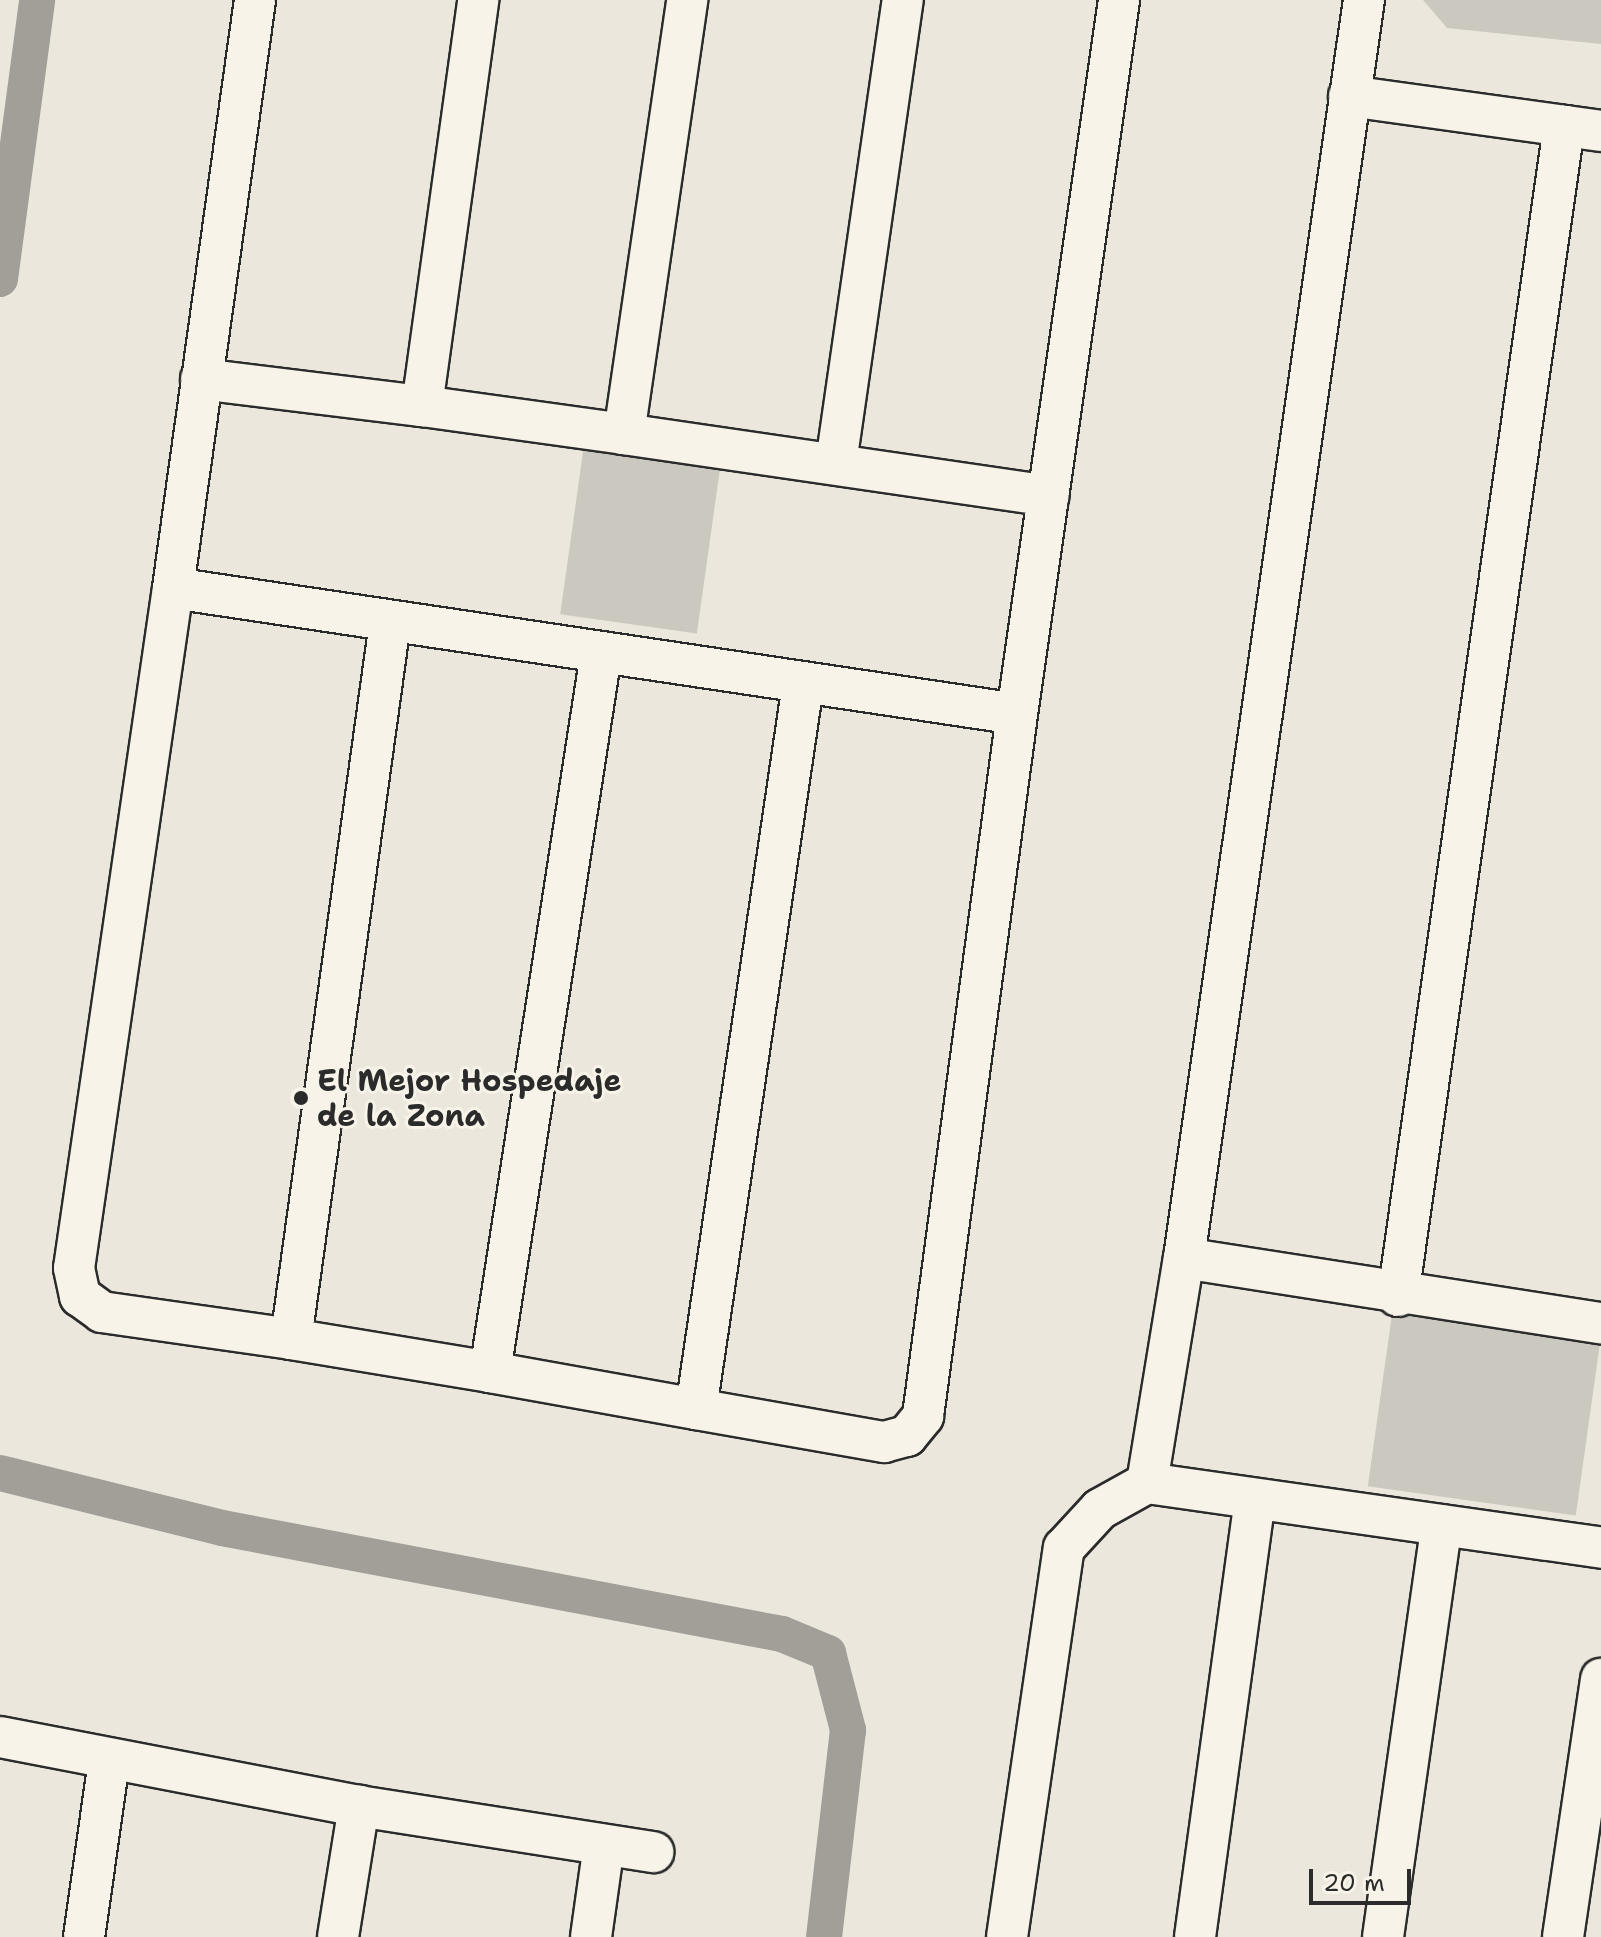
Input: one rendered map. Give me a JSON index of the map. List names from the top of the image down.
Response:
{
  "places": ["El Mejor Hospedaje de la Zona"],
  "scale_bar": "20 m"
}
